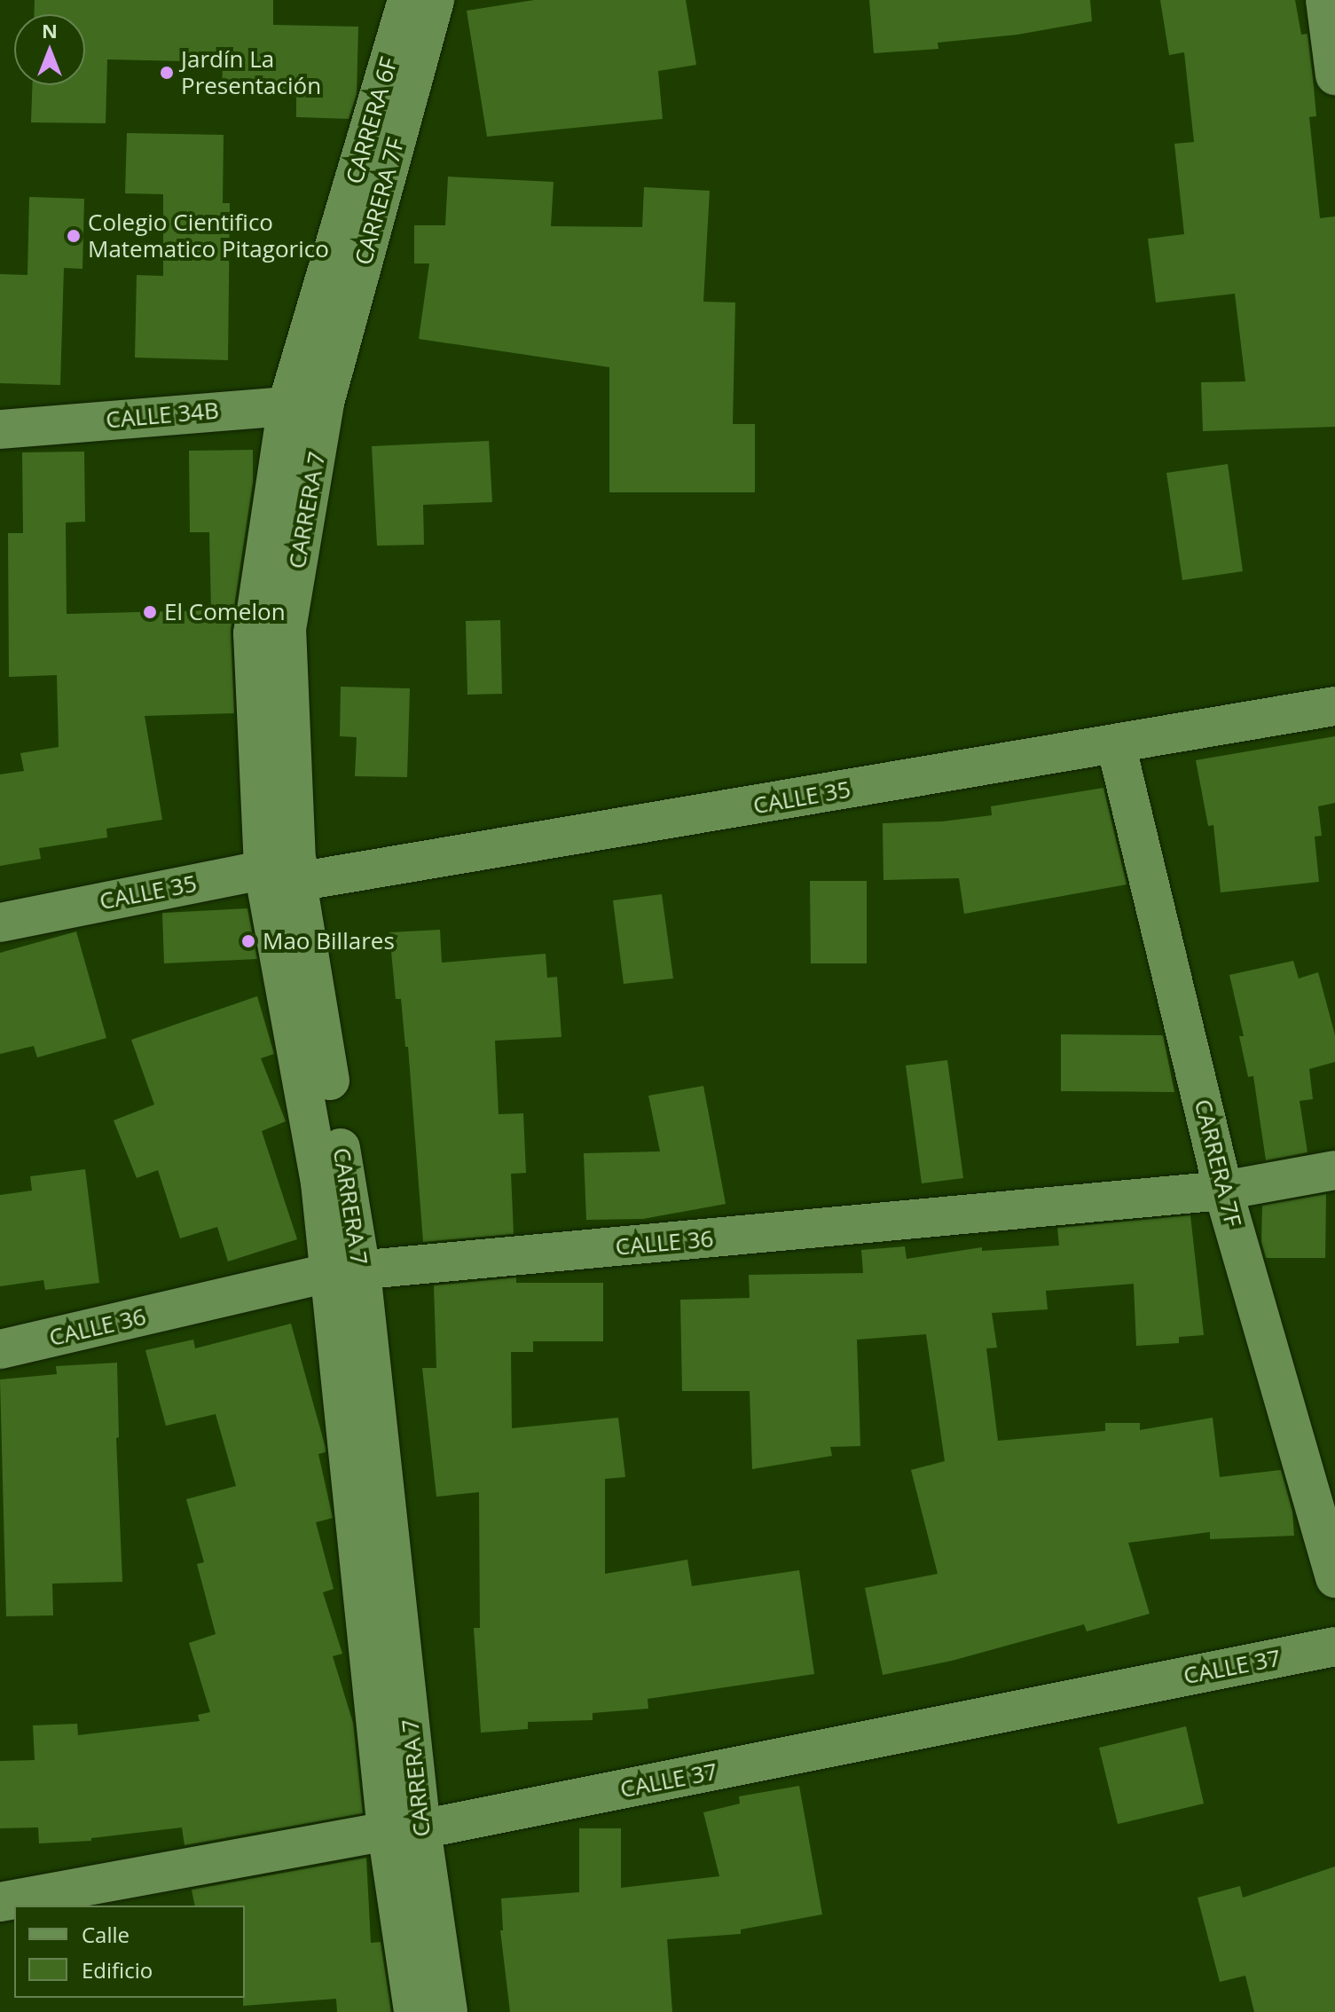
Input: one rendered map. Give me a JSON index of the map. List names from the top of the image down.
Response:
{
  "streets": {
    "street": [
      "CARRERA 6F",
      "CARRERA 7F",
      "CALLE 34B",
      "CARRERA 7",
      "CALLE 35",
      "CALLE 36",
      "CALLE 37"
    ]
  },
  "crossings": [
    ["CARRERA 6F", "CARRERA 7F"],
    ["CARRERA 6F", "CALLE 34B"],
    ["CARRERA 6F", "CARRERA 7"],
    ["CARRERA 7F", "CALLE 34B"],
    ["CARRERA 7F", "CARRERA 7"],
    ["CARRERA 7F", "CALLE 35"],
    ["CARRERA 7F", "CALLE 36"],
    ["CALLE 34B", "CARRERA 7"],
    ["CARRERA 7", "CALLE 35"],
    ["CARRERA 7", "CALLE 36"],
    ["CARRERA 7", "CALLE 37"]
  ],
  "places": [
    "Jardín La Presentación",
    "Colegio Cientifico Matematico Pitagorico",
    "El Comelon",
    "Mao Billares"
  ],
  "legend": ["Calle", "Edificio"],
  "north": "top"
}
